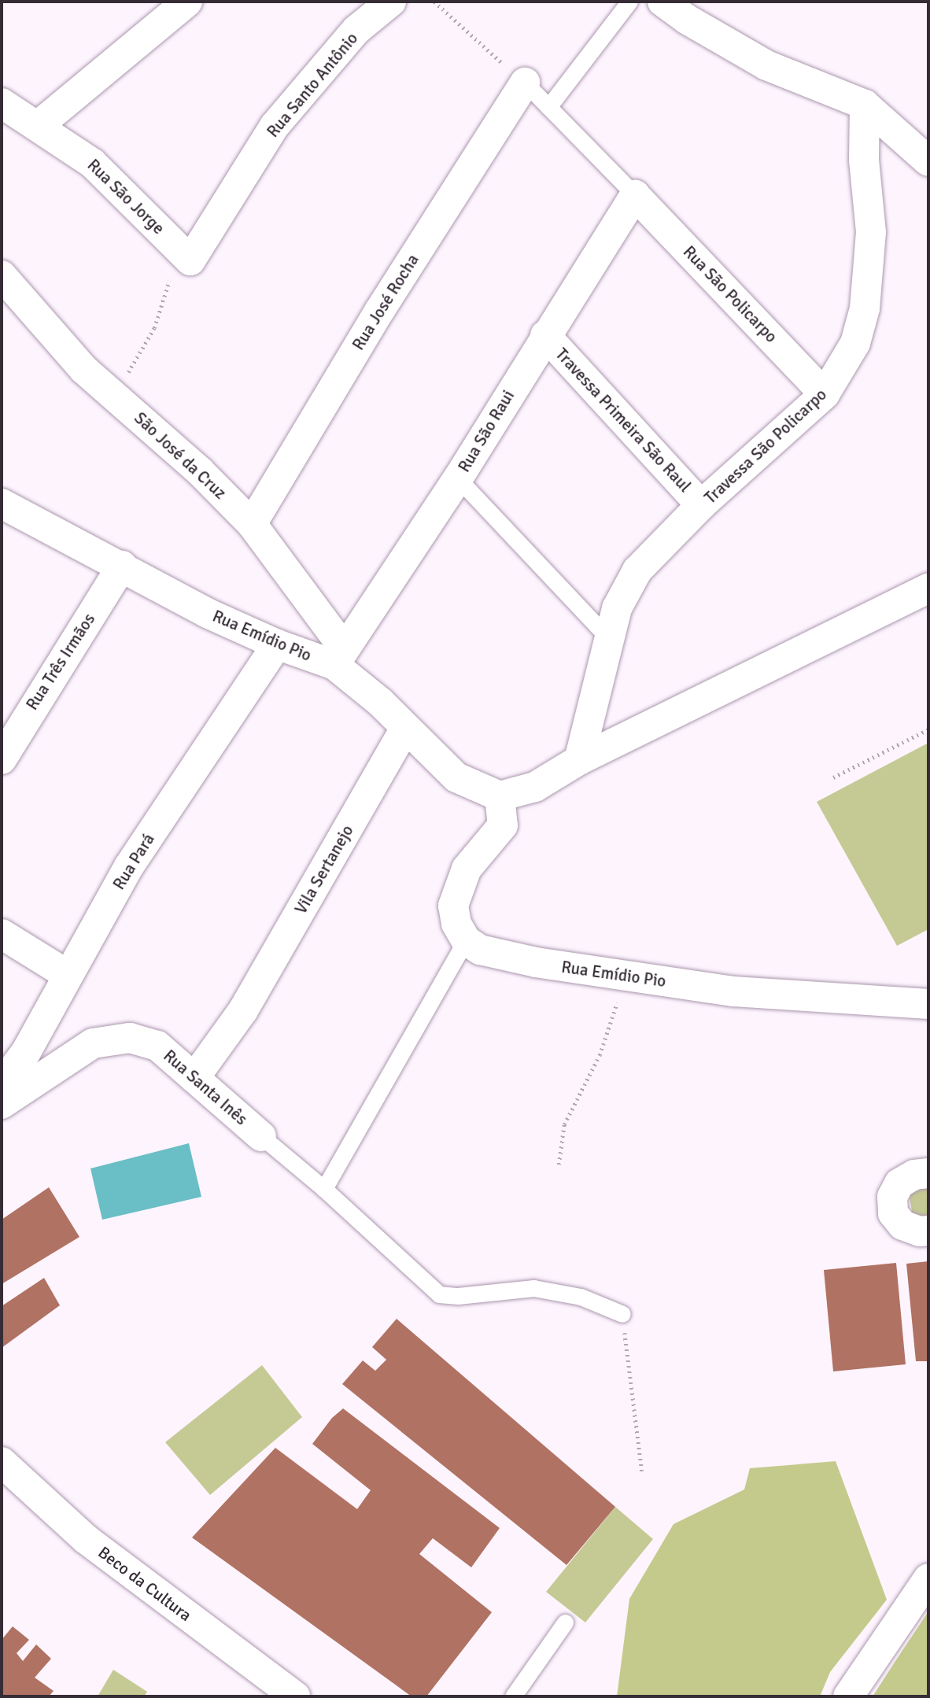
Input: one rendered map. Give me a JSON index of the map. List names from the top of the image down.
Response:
{
  "streets": {
    "street": [
      "Rua Santo Antônio",
      "Rua São Jorge",
      "Rua São Policarpo",
      "Rua José Rocha",
      "Travessa Primeira São Raul",
      "Rua São Raui",
      "Travessa São Policarpo",
      "São José da Cruz",
      "Rua Emídio Pio",
      "Rua Três Irmãos",
      "Rua Pará",
      "Vila Sertanejo",
      "Rua Santa Inês",
      "Beco da Cultura"
    ]
  },
  "crossings": [
    ["Rua Santo Antônio", "Rua São Jorge"],
    ["Rua São Policarpo", "Rua São Raui"],
    ["Rua São Policarpo", "Travessa São Policarpo"],
    ["Rua José Rocha", "São José da Cruz"],
    ["Travessa Primeira São Raul", "Rua São Raui"],
    ["Travessa Primeira São Raul", "Travessa São Policarpo"],
    ["Rua São Raui", "São José da Cruz"],
    ["Rua São Raui", "Rua Emídio Pio"],
    ["São José da Cruz", "Rua Emídio Pio"],
    ["Rua Emídio Pio", "Rua Três Irmãos"],
    ["Rua Emídio Pio", "Rua Pará"],
    ["Rua Emídio Pio", "Vila Sertanejo"],
    ["Vila Sertanejo", "Rua Santa Inês"]
  ]
}
